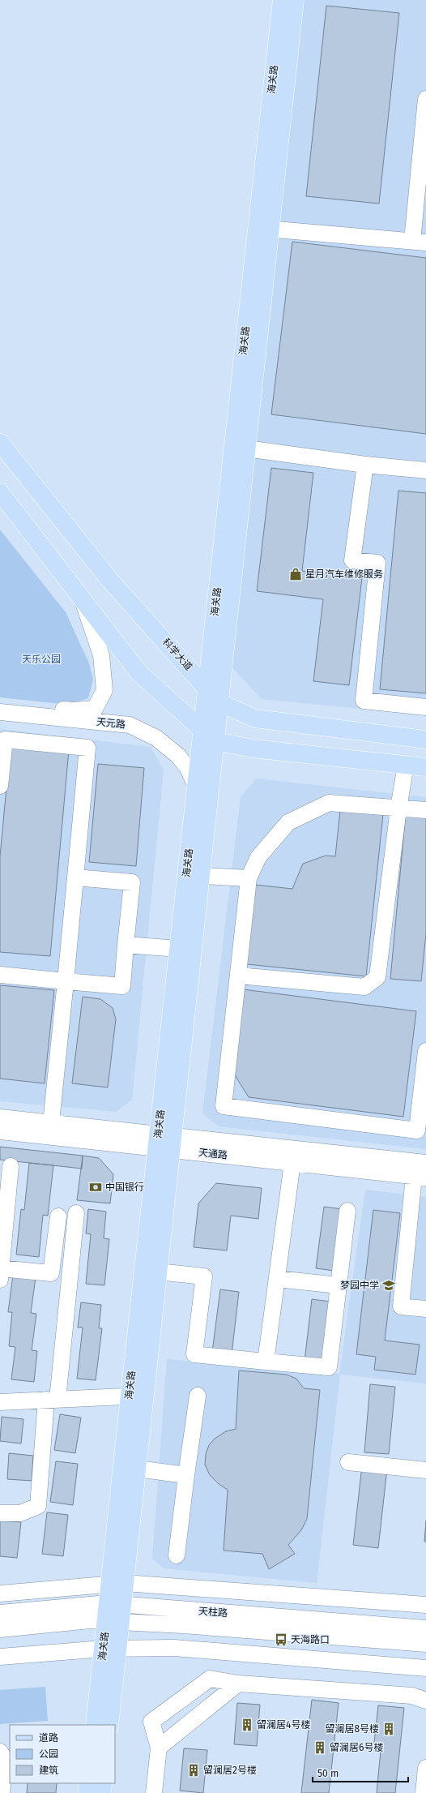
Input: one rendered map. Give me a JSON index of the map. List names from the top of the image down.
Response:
{
  "streets": {
    "main road": ["海关路", "科学大道"],
    "street": ["天元路", "天通路", "天柱路"]
  },
  "crossings": [
    ["海关路", "科学大道"],
    ["海关路", "天元路"],
    ["海关路", "天通路"],
    ["海关路", "天柱路"]
  ],
  "parks": ["天乐公园"],
  "places": {
    "shop": ["星月汽车维修服务"],
    "bank": ["中国银行"],
    "school or university": ["梦园中学"],
    "bus stop": ["天海路口"],
    "building": [
      "留澜居4号楼",
      "留澜居8号楼",
      "留澜居6号楼",
      "留澜居2号楼"
    ]
  },
  "legend": ["道路", "公园", "建筑"],
  "scale_bar": "50 m"
}
